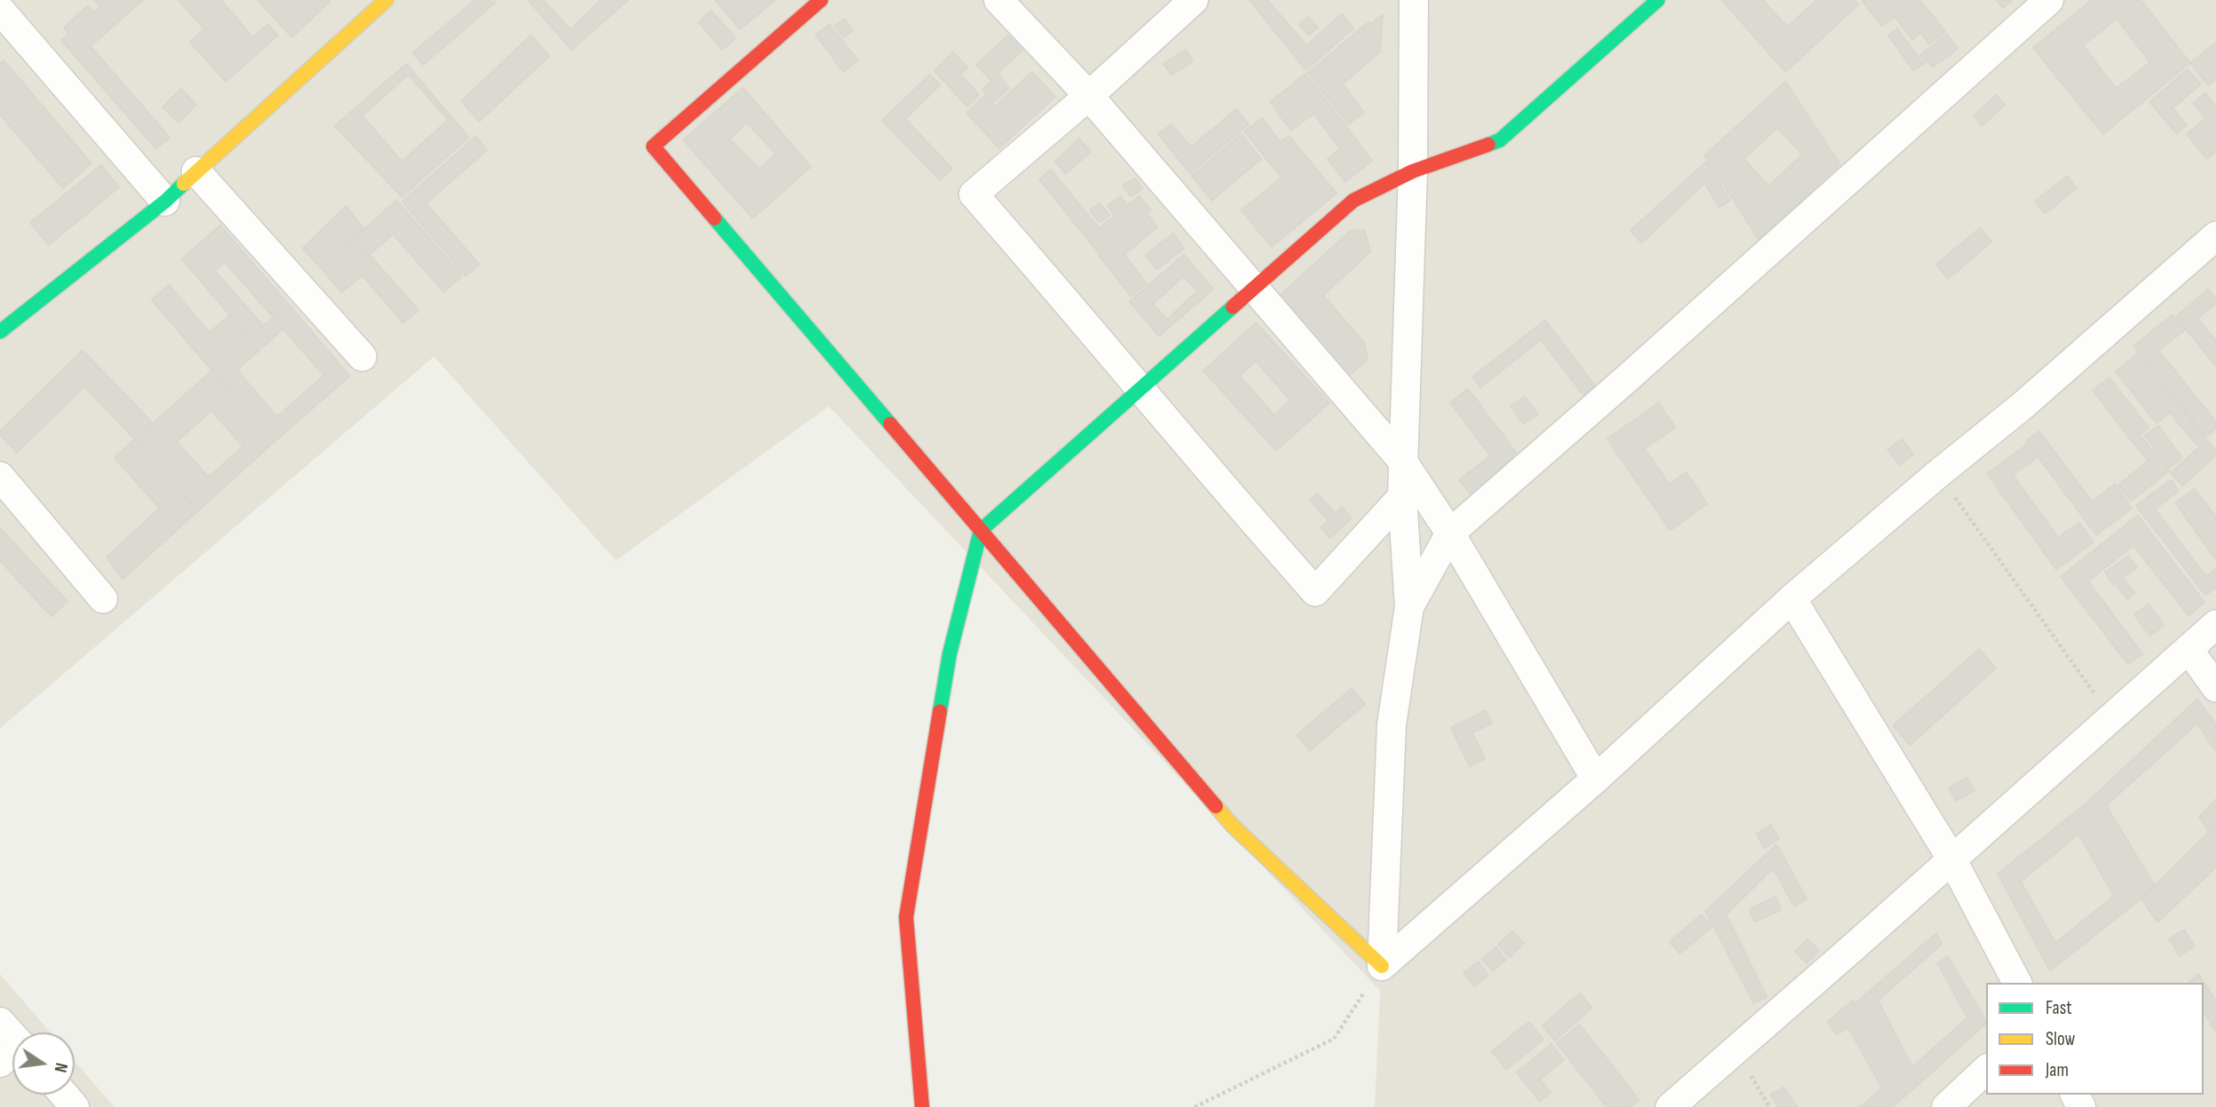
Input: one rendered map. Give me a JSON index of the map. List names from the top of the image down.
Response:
{
  "legend": ["Fast", "Slow", "Jam"],
  "north": "right"
}
